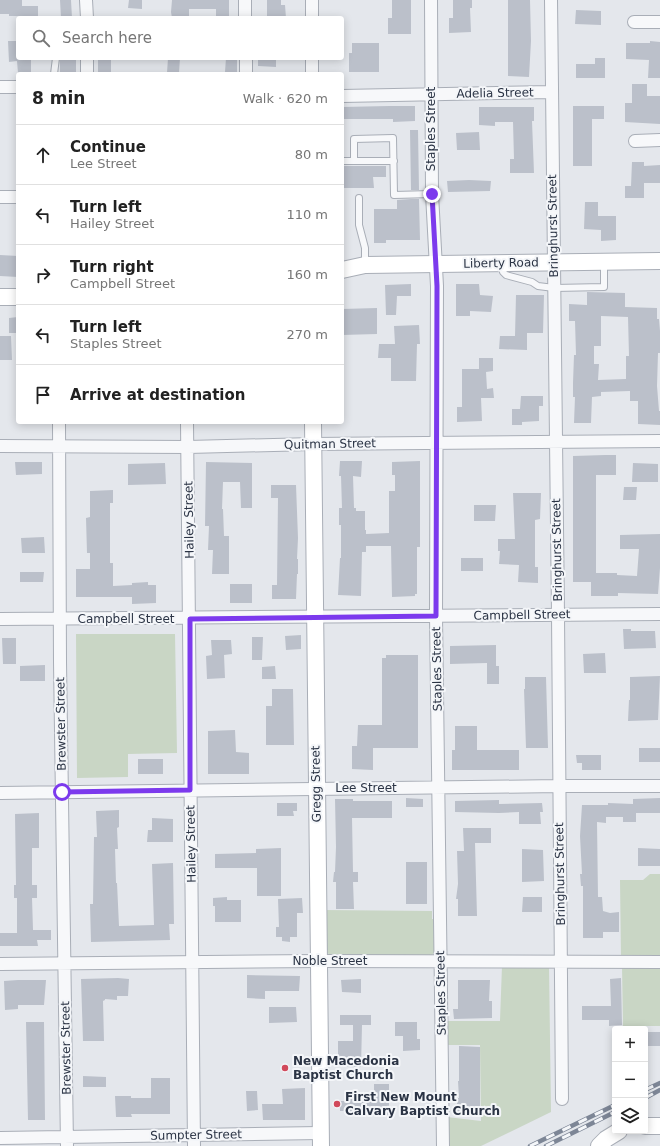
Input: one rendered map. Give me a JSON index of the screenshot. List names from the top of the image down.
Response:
{
  "streets": {
    "street": [
      "Adelia Street",
      "Staples Street",
      "Bringhurst Street",
      "Liberty Road",
      "Quitman Street",
      "Hailey Street",
      "Campbell Street",
      "Brewster Street",
      "Gregg Street",
      "Lee Street",
      "Noble Street",
      "Sumpter Street"
    ]
  },
  "crossings": [
    ["Adelia Street", "Staples Street"],
    ["Adelia Street", "Bringhurst Street"],
    ["Staples Street", "Liberty Road"],
    ["Staples Street", "Quitman Street"],
    ["Staples Street", "Campbell Street"],
    ["Staples Street", "Lee Street"],
    ["Staples Street", "Noble Street"],
    ["Bringhurst Street", "Liberty Road"],
    ["Bringhurst Street", "Quitman Street"],
    ["Bringhurst Street", "Campbell Street"],
    ["Bringhurst Street", "Lee Street"],
    ["Bringhurst Street", "Noble Street"],
    ["Quitman Street", "Hailey Street"],
    ["Quitman Street", "Brewster Street"],
    ["Quitman Street", "Gregg Street"],
    ["Hailey Street", "Campbell Street"],
    ["Hailey Street", "Lee Street"],
    ["Hailey Street", "Noble Street"],
    ["Hailey Street", "Sumpter Street"],
    ["Campbell Street", "Brewster Street"],
    ["Campbell Street", "Gregg Street"],
    ["Brewster Street", "Lee Street"],
    ["Brewster Street", "Noble Street"],
    ["Brewster Street", "Sumpter Street"],
    ["Gregg Street", "Lee Street"],
    ["Gregg Street", "Noble Street"],
    ["Gregg Street", "Sumpter Street"]
  ],
  "places": ["New Macedonia Baptist Church", "First New Mount Calvary Baptist Church"],
  "page": {
    "search": "Search here",
    "heading": ["8 min", "Walk · 620 m"],
    "list": [
      ["Continue", "Lee Street", "80 m"],
      ["Turn left", "Hailey Street", "110 m"],
      ["Turn right", "Campbell Street", "160 m"],
      ["Turn left", "Staples Street", "270 m"],
      "Arrive at destination"
    ],
    "map_buttons": ["+", "−"]
  }
}
